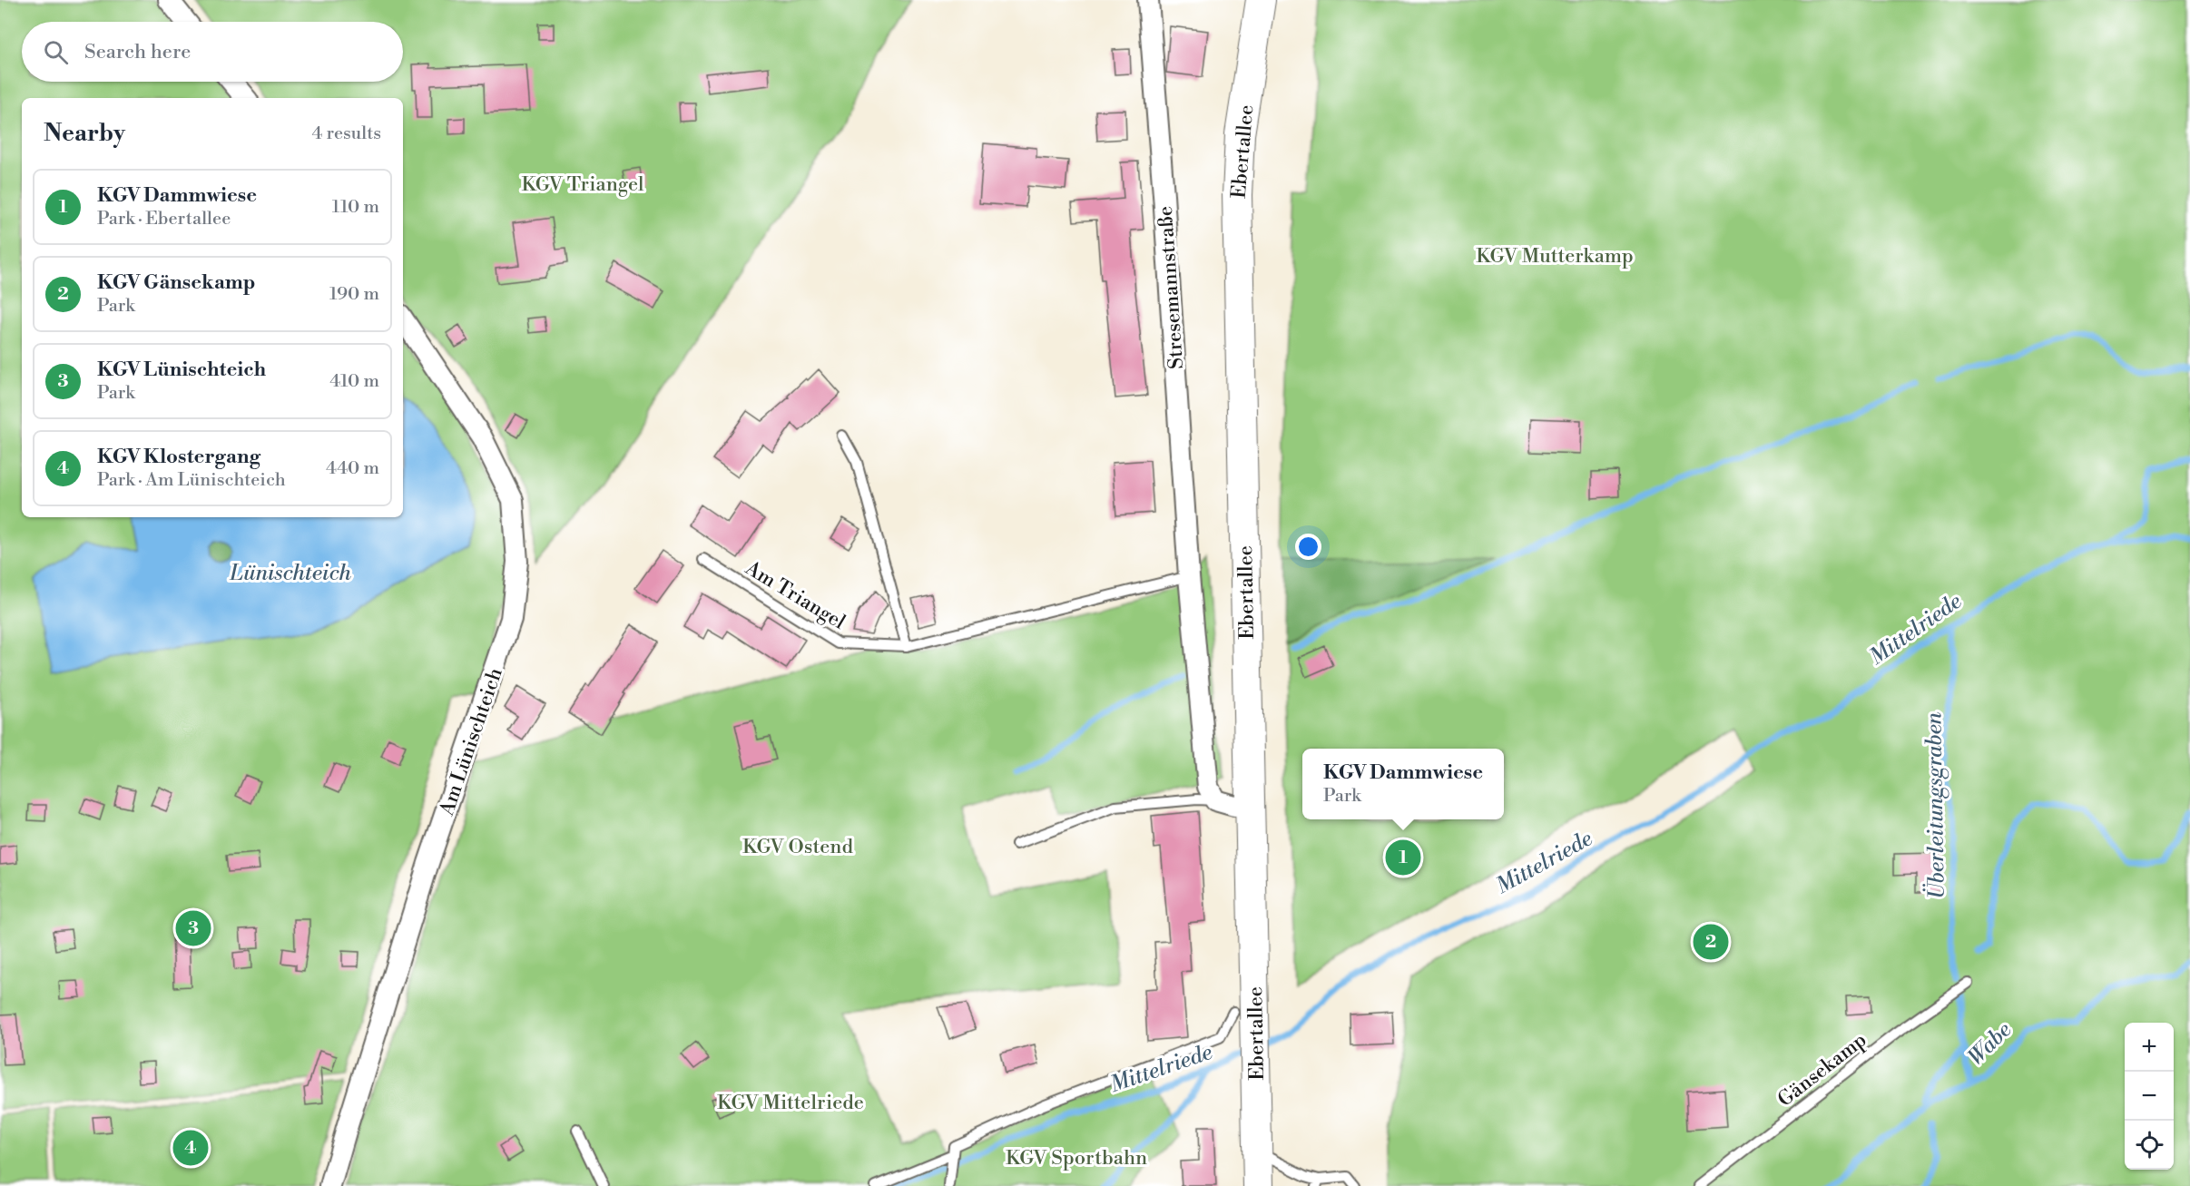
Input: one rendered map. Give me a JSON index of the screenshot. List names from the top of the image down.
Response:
{
  "streets": {
    "main road": ["Ebertallee"],
    "street": ["Stresemannstraße", "Am Lünischteich"],
    "lane": ["Am Triangel", "Gänsekamp"]
  },
  "water": [
    "Lünischteich",
    "Mittelriede",
    "Überleitungsgraben",
    "Wabe"
  ],
  "parks": [
    "KGV Triangel",
    "KGV Mutterkamp",
    "KGV Ostend",
    "KGV Mittelriede",
    "KGV Sportbahn"
  ],
  "page": {
    "search": "Search here",
    "heading": ["Nearby", "4 results"],
    "list": [
      {
        "mark": "1",
        "name": "KGV Dammwiese",
        "note": "Park · Ebertallee",
        "value": "110 m"
      },
      {
        "mark": "2",
        "name": "KGV Gänsekamp",
        "note": "Park",
        "value": "190 m"
      },
      {
        "mark": "3",
        "name": "KGV Lünischteich",
        "note": "Park",
        "value": "410 m"
      },
      {
        "mark": "4",
        "name": "KGV Klostergang",
        "note": "Park · Am Lünischteich",
        "value": "440 m"
      }
    ],
    "popup": ["KGV Dammwiese", "Park"],
    "pins": [
      "1",
      "3",
      "2",
      "4"
    ],
    "map_buttons": ["+", "−"]
  }
}
